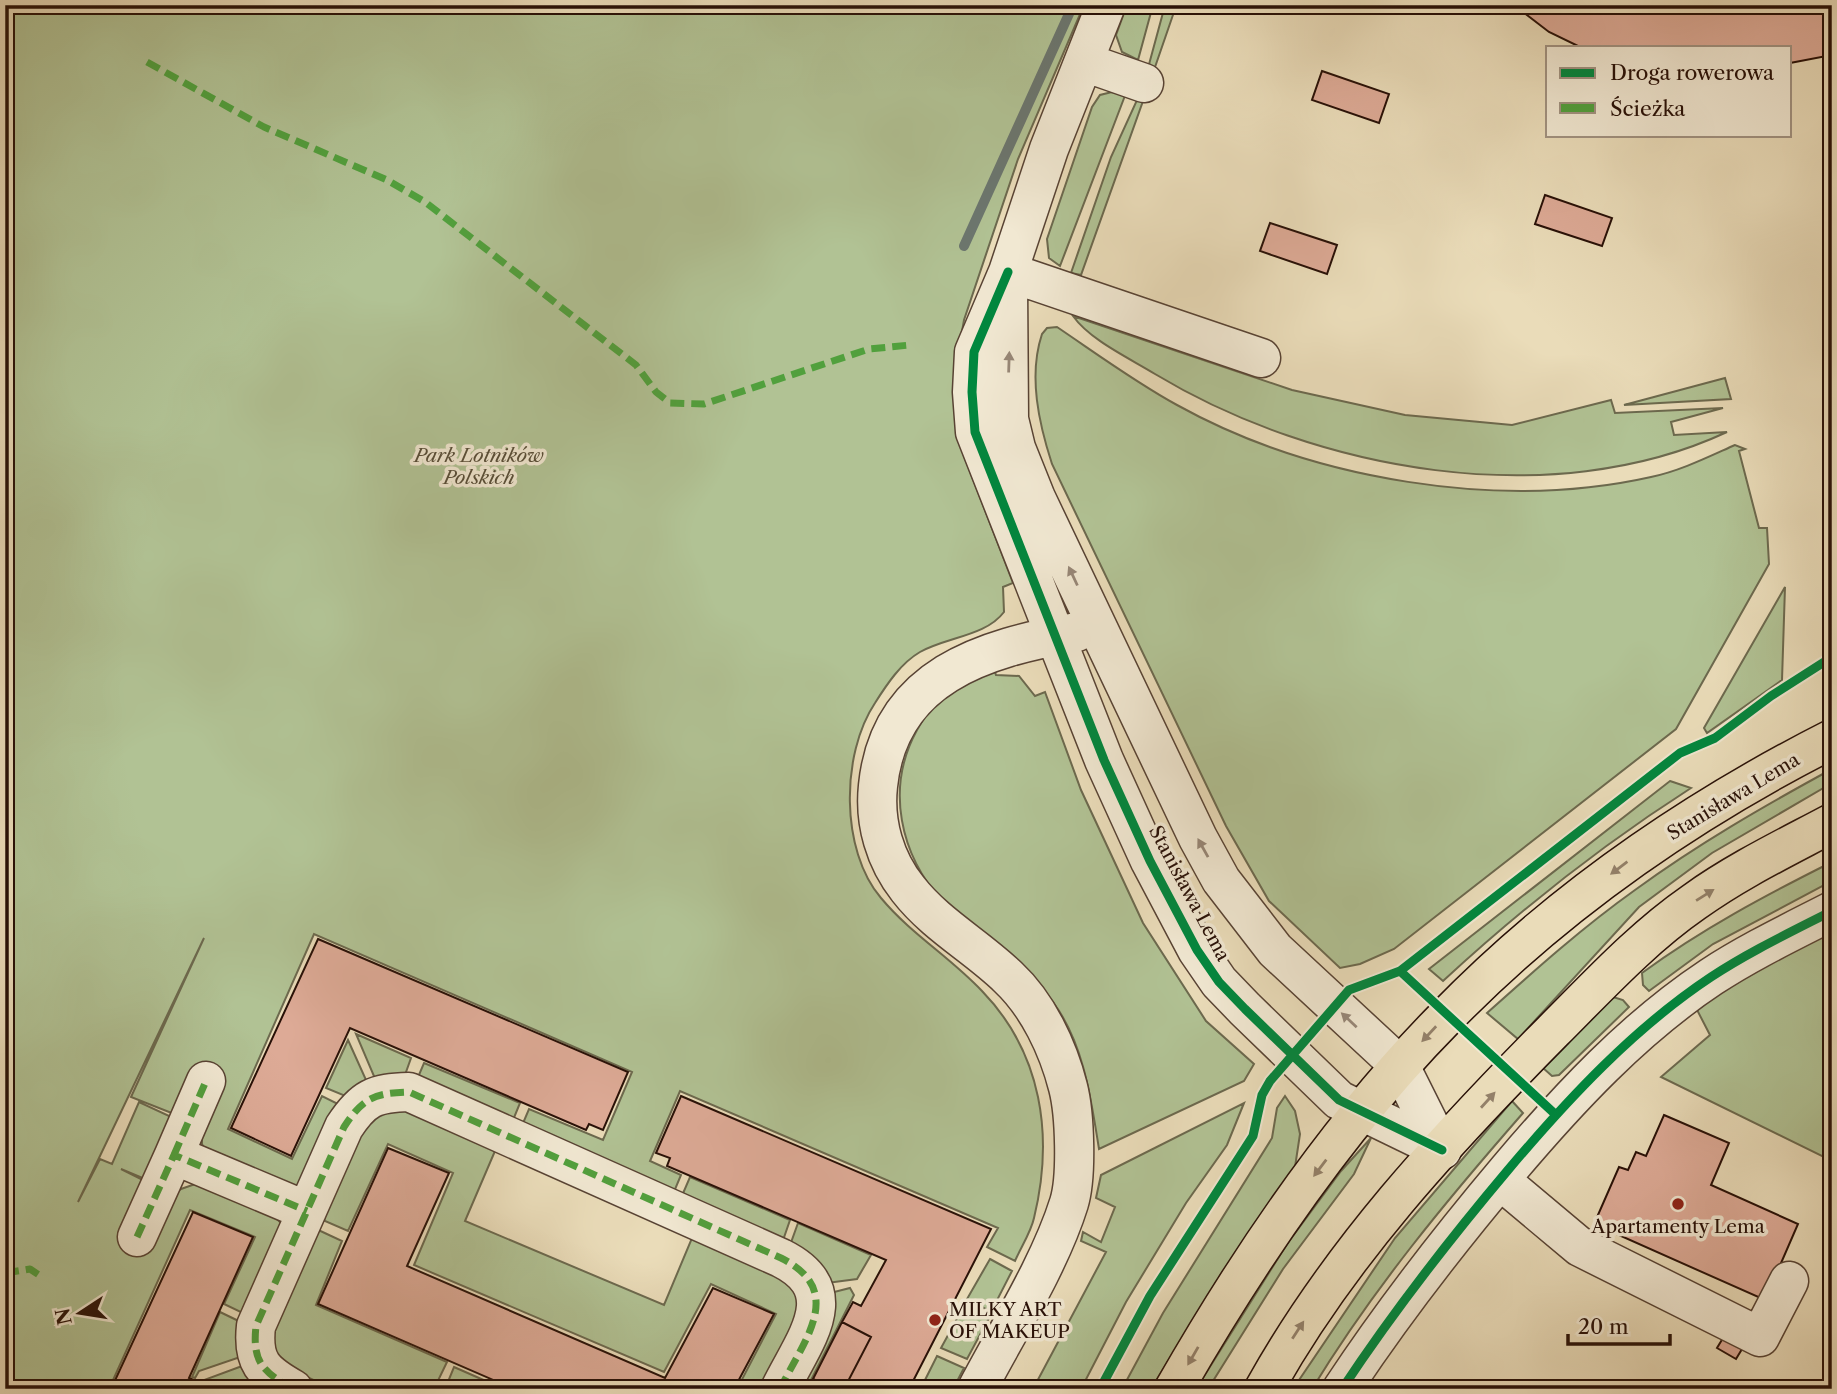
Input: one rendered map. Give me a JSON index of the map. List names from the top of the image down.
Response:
{
  "streets": {
    "main road": ["Stanisława Lema"]
  },
  "parks": ["Park Lotników Polskich"],
  "places": ["Apartamenty Lema", "MILKY ART OF MAKEUP"],
  "legend": ["Droga rowerowa", "Ścieżka"],
  "scale_bar": "20 m",
  "north": "left"
}
